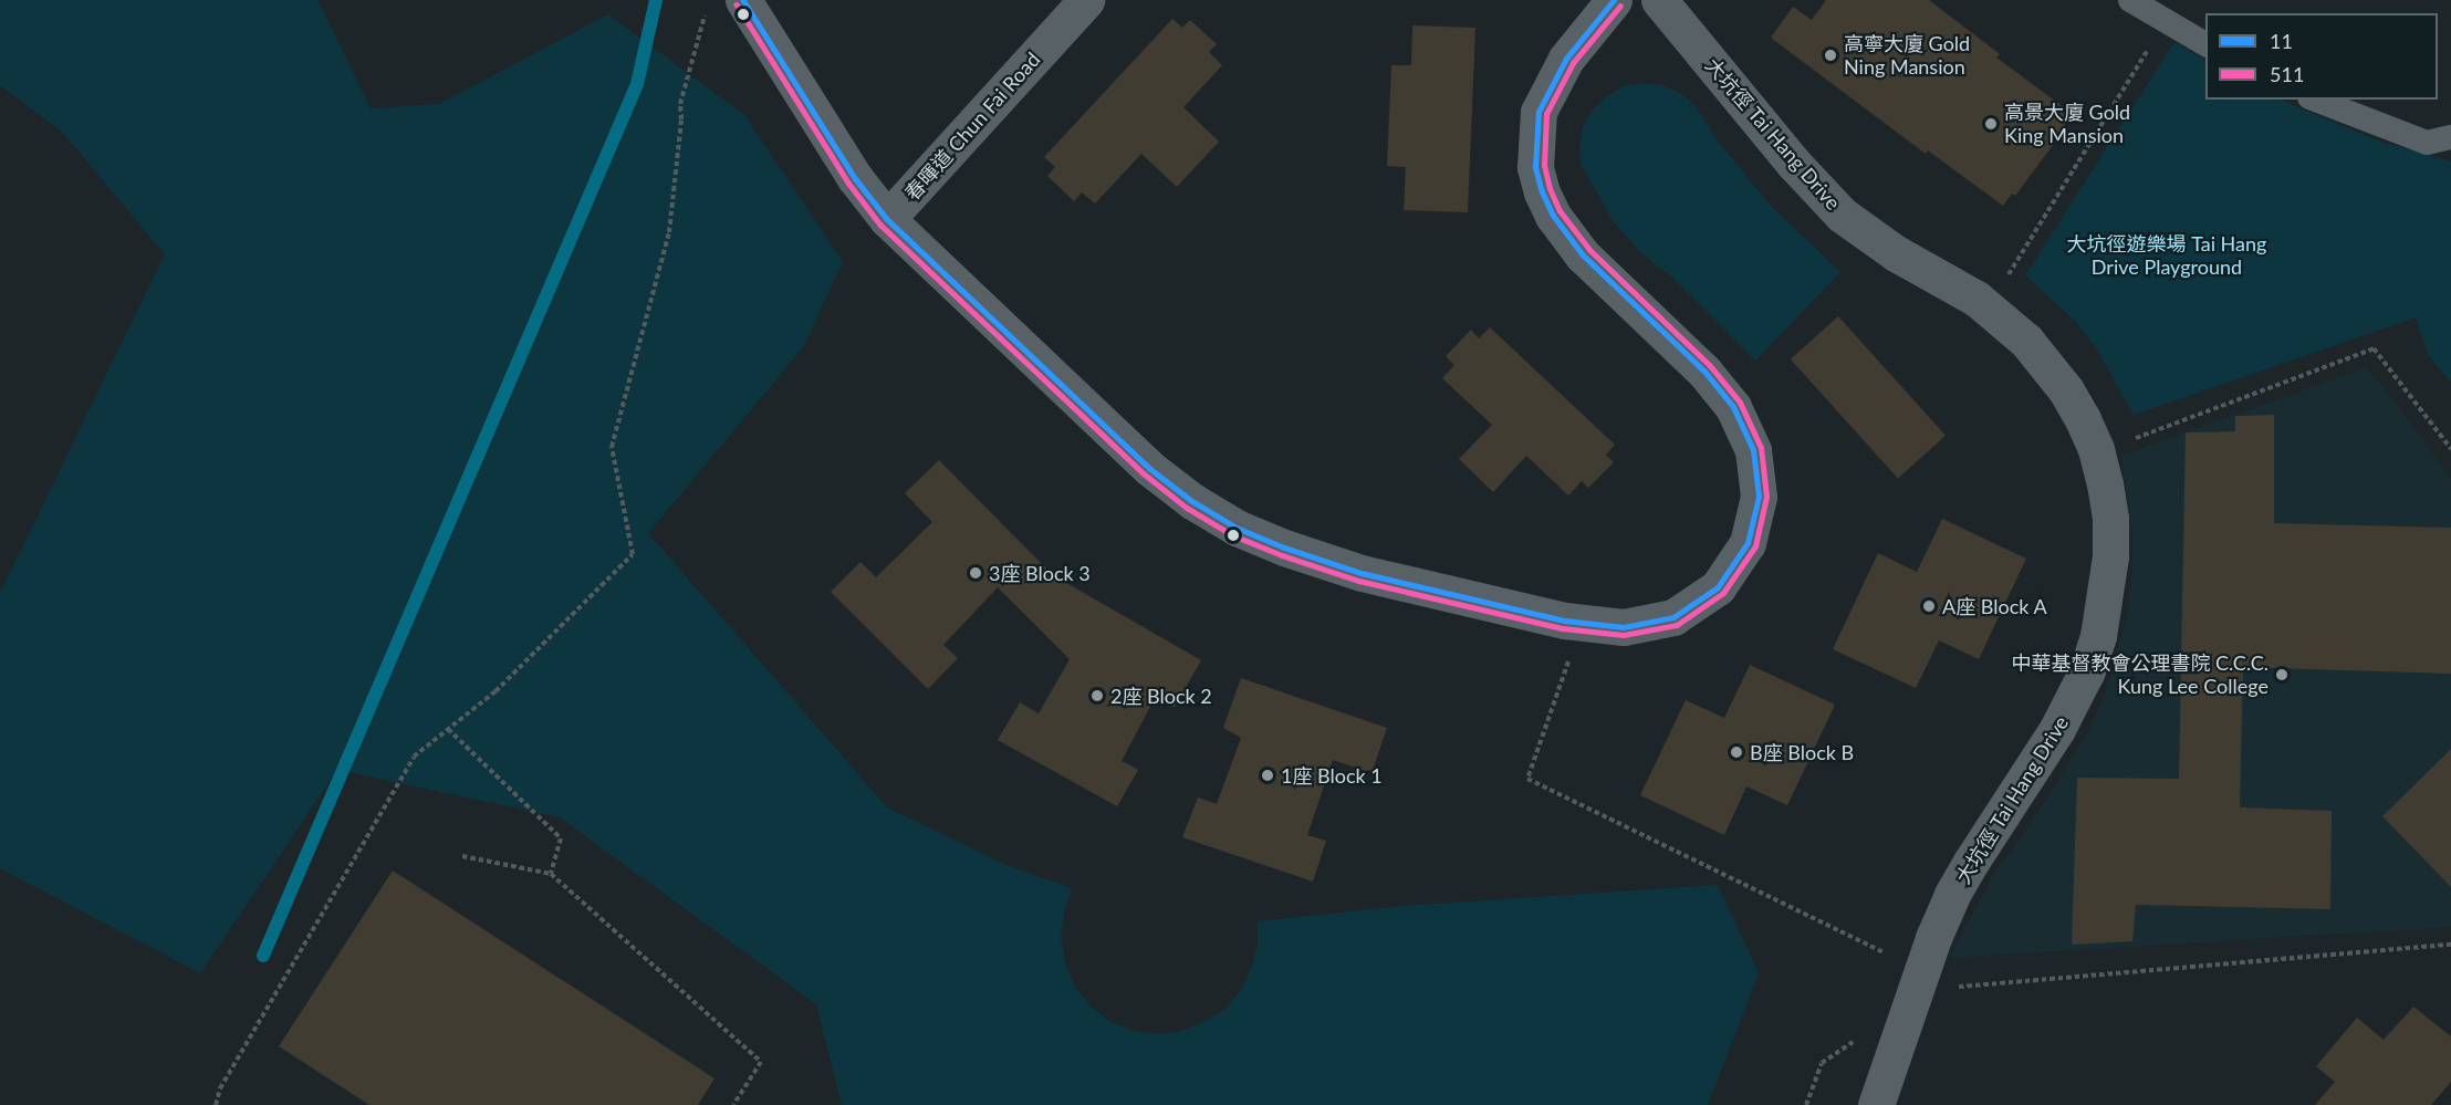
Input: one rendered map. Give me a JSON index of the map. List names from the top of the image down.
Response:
{
  "streets": {
    "street": ["春暉道 Chun Fai Road", "大坑徑 Tai Hang Drive"]
  },
  "parks": ["大坑徑遊樂場 Tai Hang Drive Playground"],
  "places": [
    "高寧大廈 Gold Ning Mansion",
    "高景大廈 Gold King Mansion",
    "3座 Block 3",
    "A座 Block A",
    "中華基督教會公理書院 C.C.C. Kung Lee College",
    "2座 Block 2",
    "B座 Block B",
    "1座 Block 1"
  ],
  "lines": ["transit line 11", "transit line 511"],
  "legend": ["11", "511"]
}
